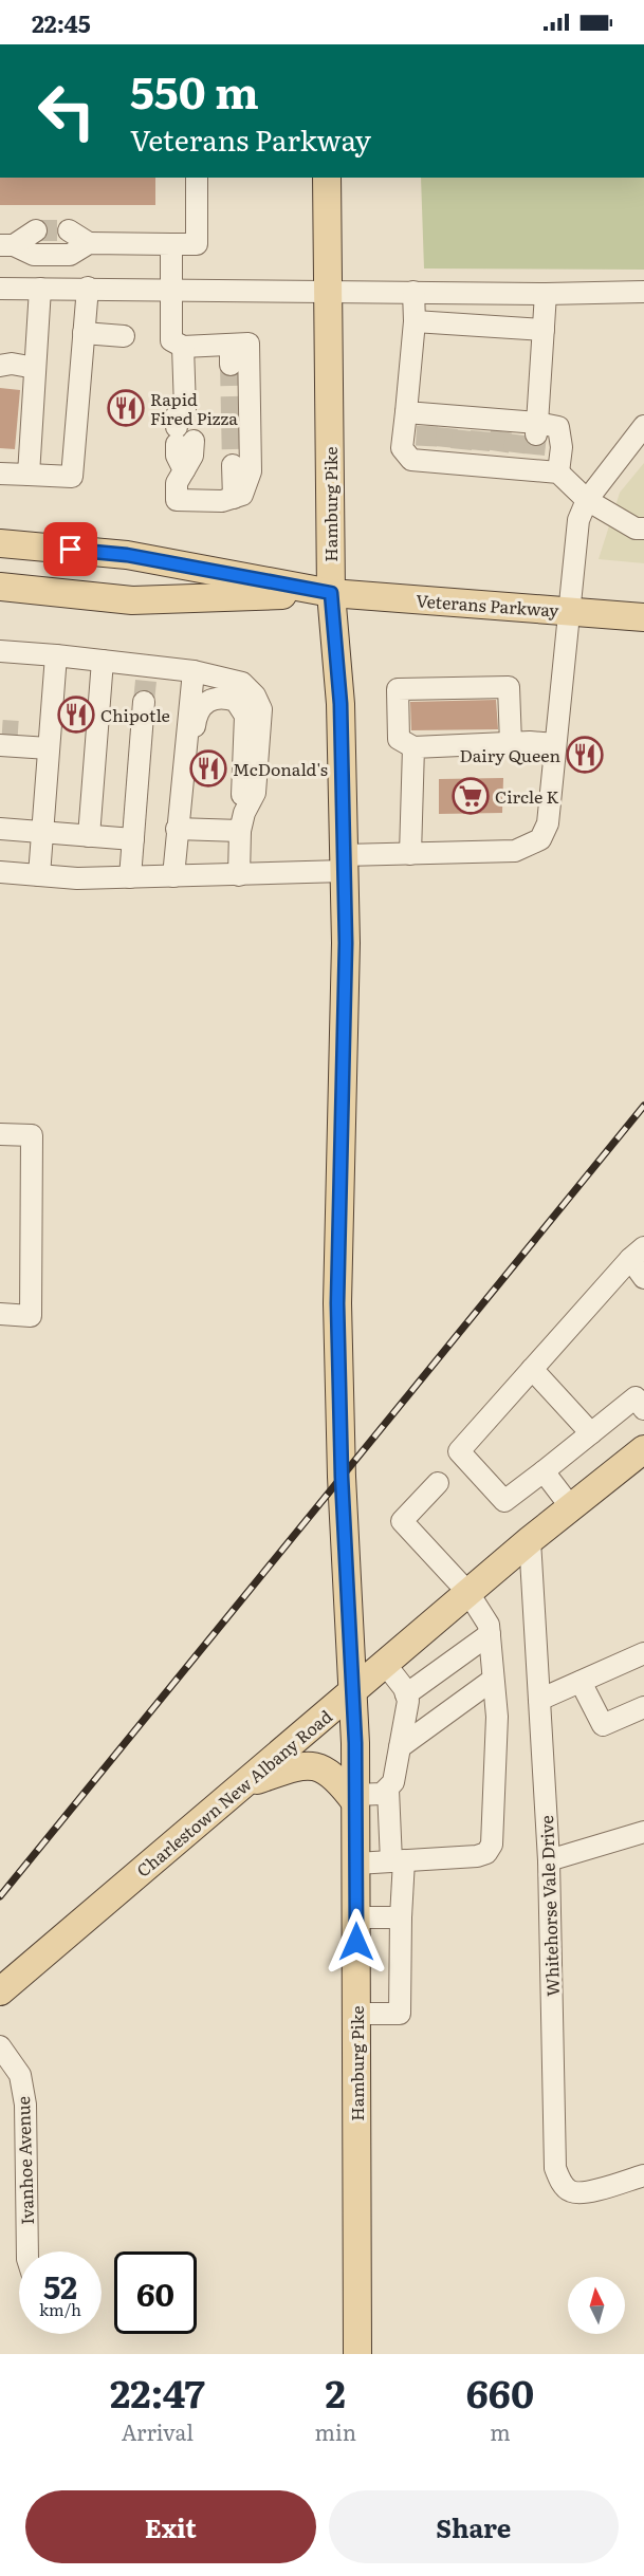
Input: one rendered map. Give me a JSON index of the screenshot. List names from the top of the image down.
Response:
{
  "streets": {
    "main road": ["Hamburg Pike", "Veterans Parkway", "Charlestown New Albany Road"],
    "street": ["Whitehorse Vale Drive", "Ivanhoe Avenue"]
  },
  "crossings": [
    ["Hamburg Pike", "Veterans Parkway"],
    ["Hamburg Pike", "Charlestown New Albany Road"],
    ["Charlestown New Albany Road", "Whitehorse Vale Drive"]
  ],
  "places": {
    "restaurant": [
      "Rapid Fired Pizza",
      "Chipotle",
      "Dairy Queen",
      "McDonald's"
    ],
    "supermarket": ["Circle K"]
  },
  "north": "top",
  "page": {
    "status": "22:45",
    "turn": ["550 m", "Veterans Parkway"],
    "speed": "52 km/h",
    "limit": "60",
    "eta": [
      "22:47",
      "Arrival",
      "2",
      "min",
      "660",
      "m"
    ],
    "buttons": ["Exit", "Share"]
  }
}
